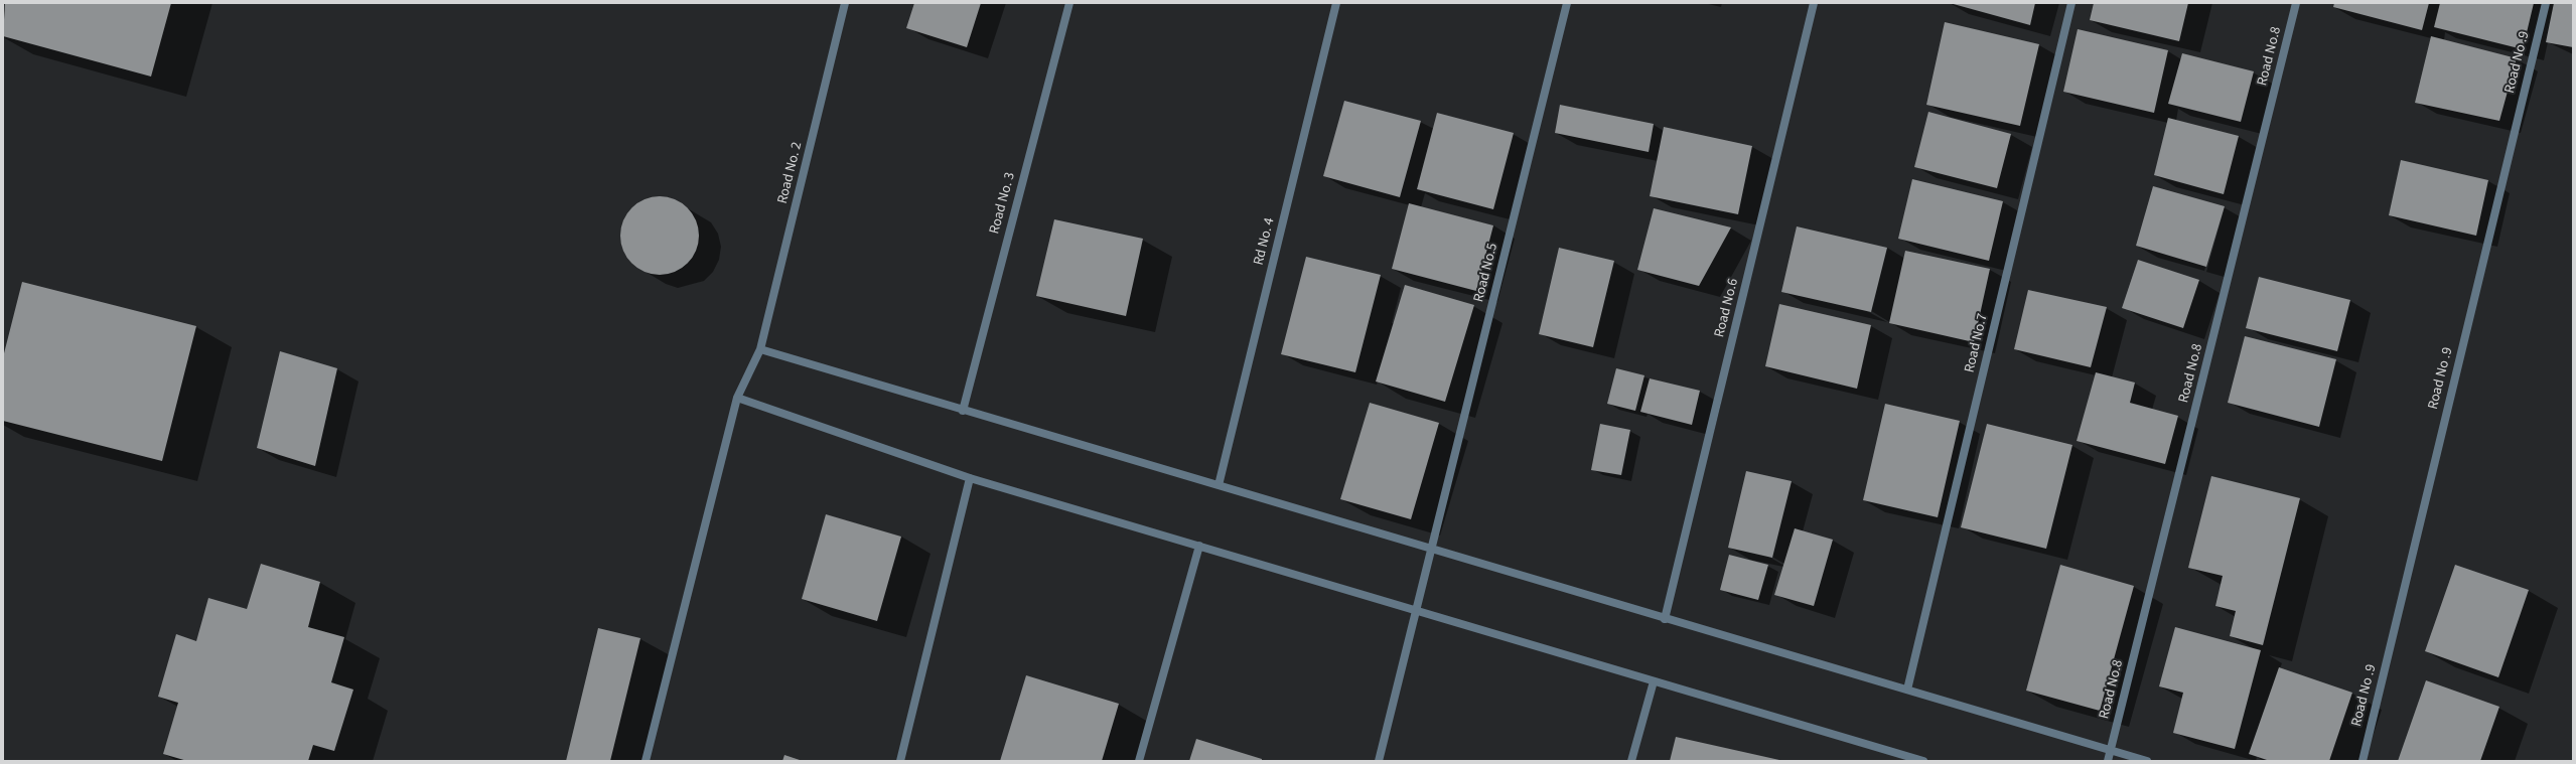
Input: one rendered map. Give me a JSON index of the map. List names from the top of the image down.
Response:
{
  "streets": {
    "street": [
      "Road No.8",
      "Road No .9",
      "Road No. 2",
      "Road No. 3",
      "Rd No. 4",
      "Road No.5",
      "Road No.6",
      "Road No.7"
    ]
  }
}
